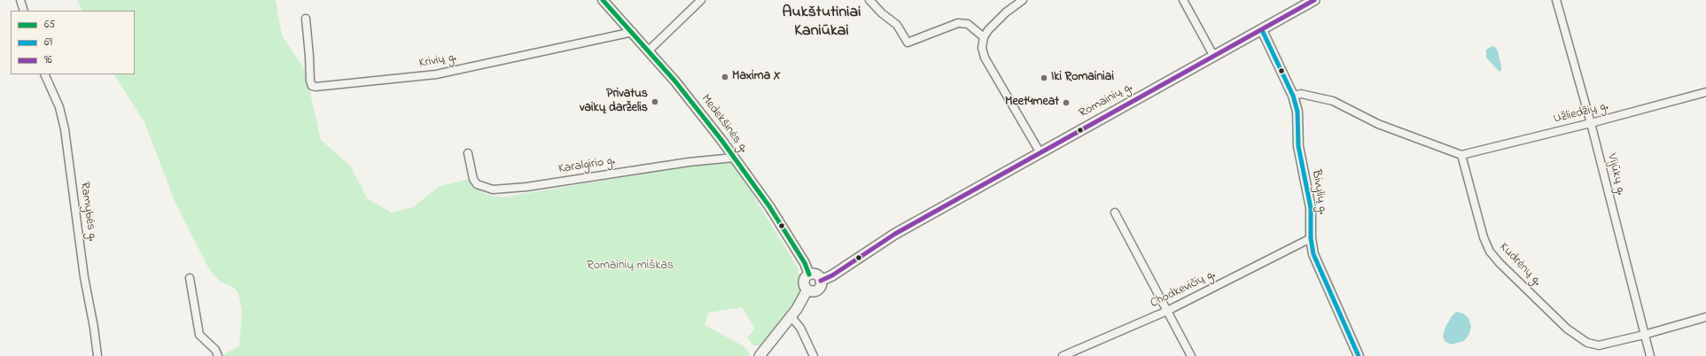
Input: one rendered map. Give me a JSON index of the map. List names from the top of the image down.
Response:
{
  "streets": {
    "main road": ["Romainių g."],
    "street": [
      "Krivių g.",
      "Užliedžių g.",
      "Medekšinės g.",
      "Karalgirio g.",
      "Vijūkų g.",
      "Bivylių g.",
      "Ramybės g.",
      "Kudrėnų g.",
      "Chodkevičių g."
    ]
  },
  "crossings": [
    ["Krivių g.", "Medekšinės g."],
    ["Romainių g.", "Medekšinės g."],
    ["Romainių g.", "Bivylių g."],
    ["Užliedžių g.", "Vijūkų g."],
    ["Užliedžių g.", "Kudrėnų g."],
    ["Medekšinės g.", "Karalgirio g."],
    ["Vijūkų g.", "Kudrėnų g."],
    ["Bivylių g.", "Chodkevičių g."]
  ],
  "districts": ["Aukštutiniai Kaniūkai"],
  "parks": ["Romainių miškas"],
  "places": [
    "Maxima X",
    "Iki Romainiai",
    "Privatus vaikų darželis",
    "Meet4meat"
  ],
  "lines": ["transit line 65", "transit line 96", "transit line 69"],
  "legend": ["65", "69", "96"]
}
